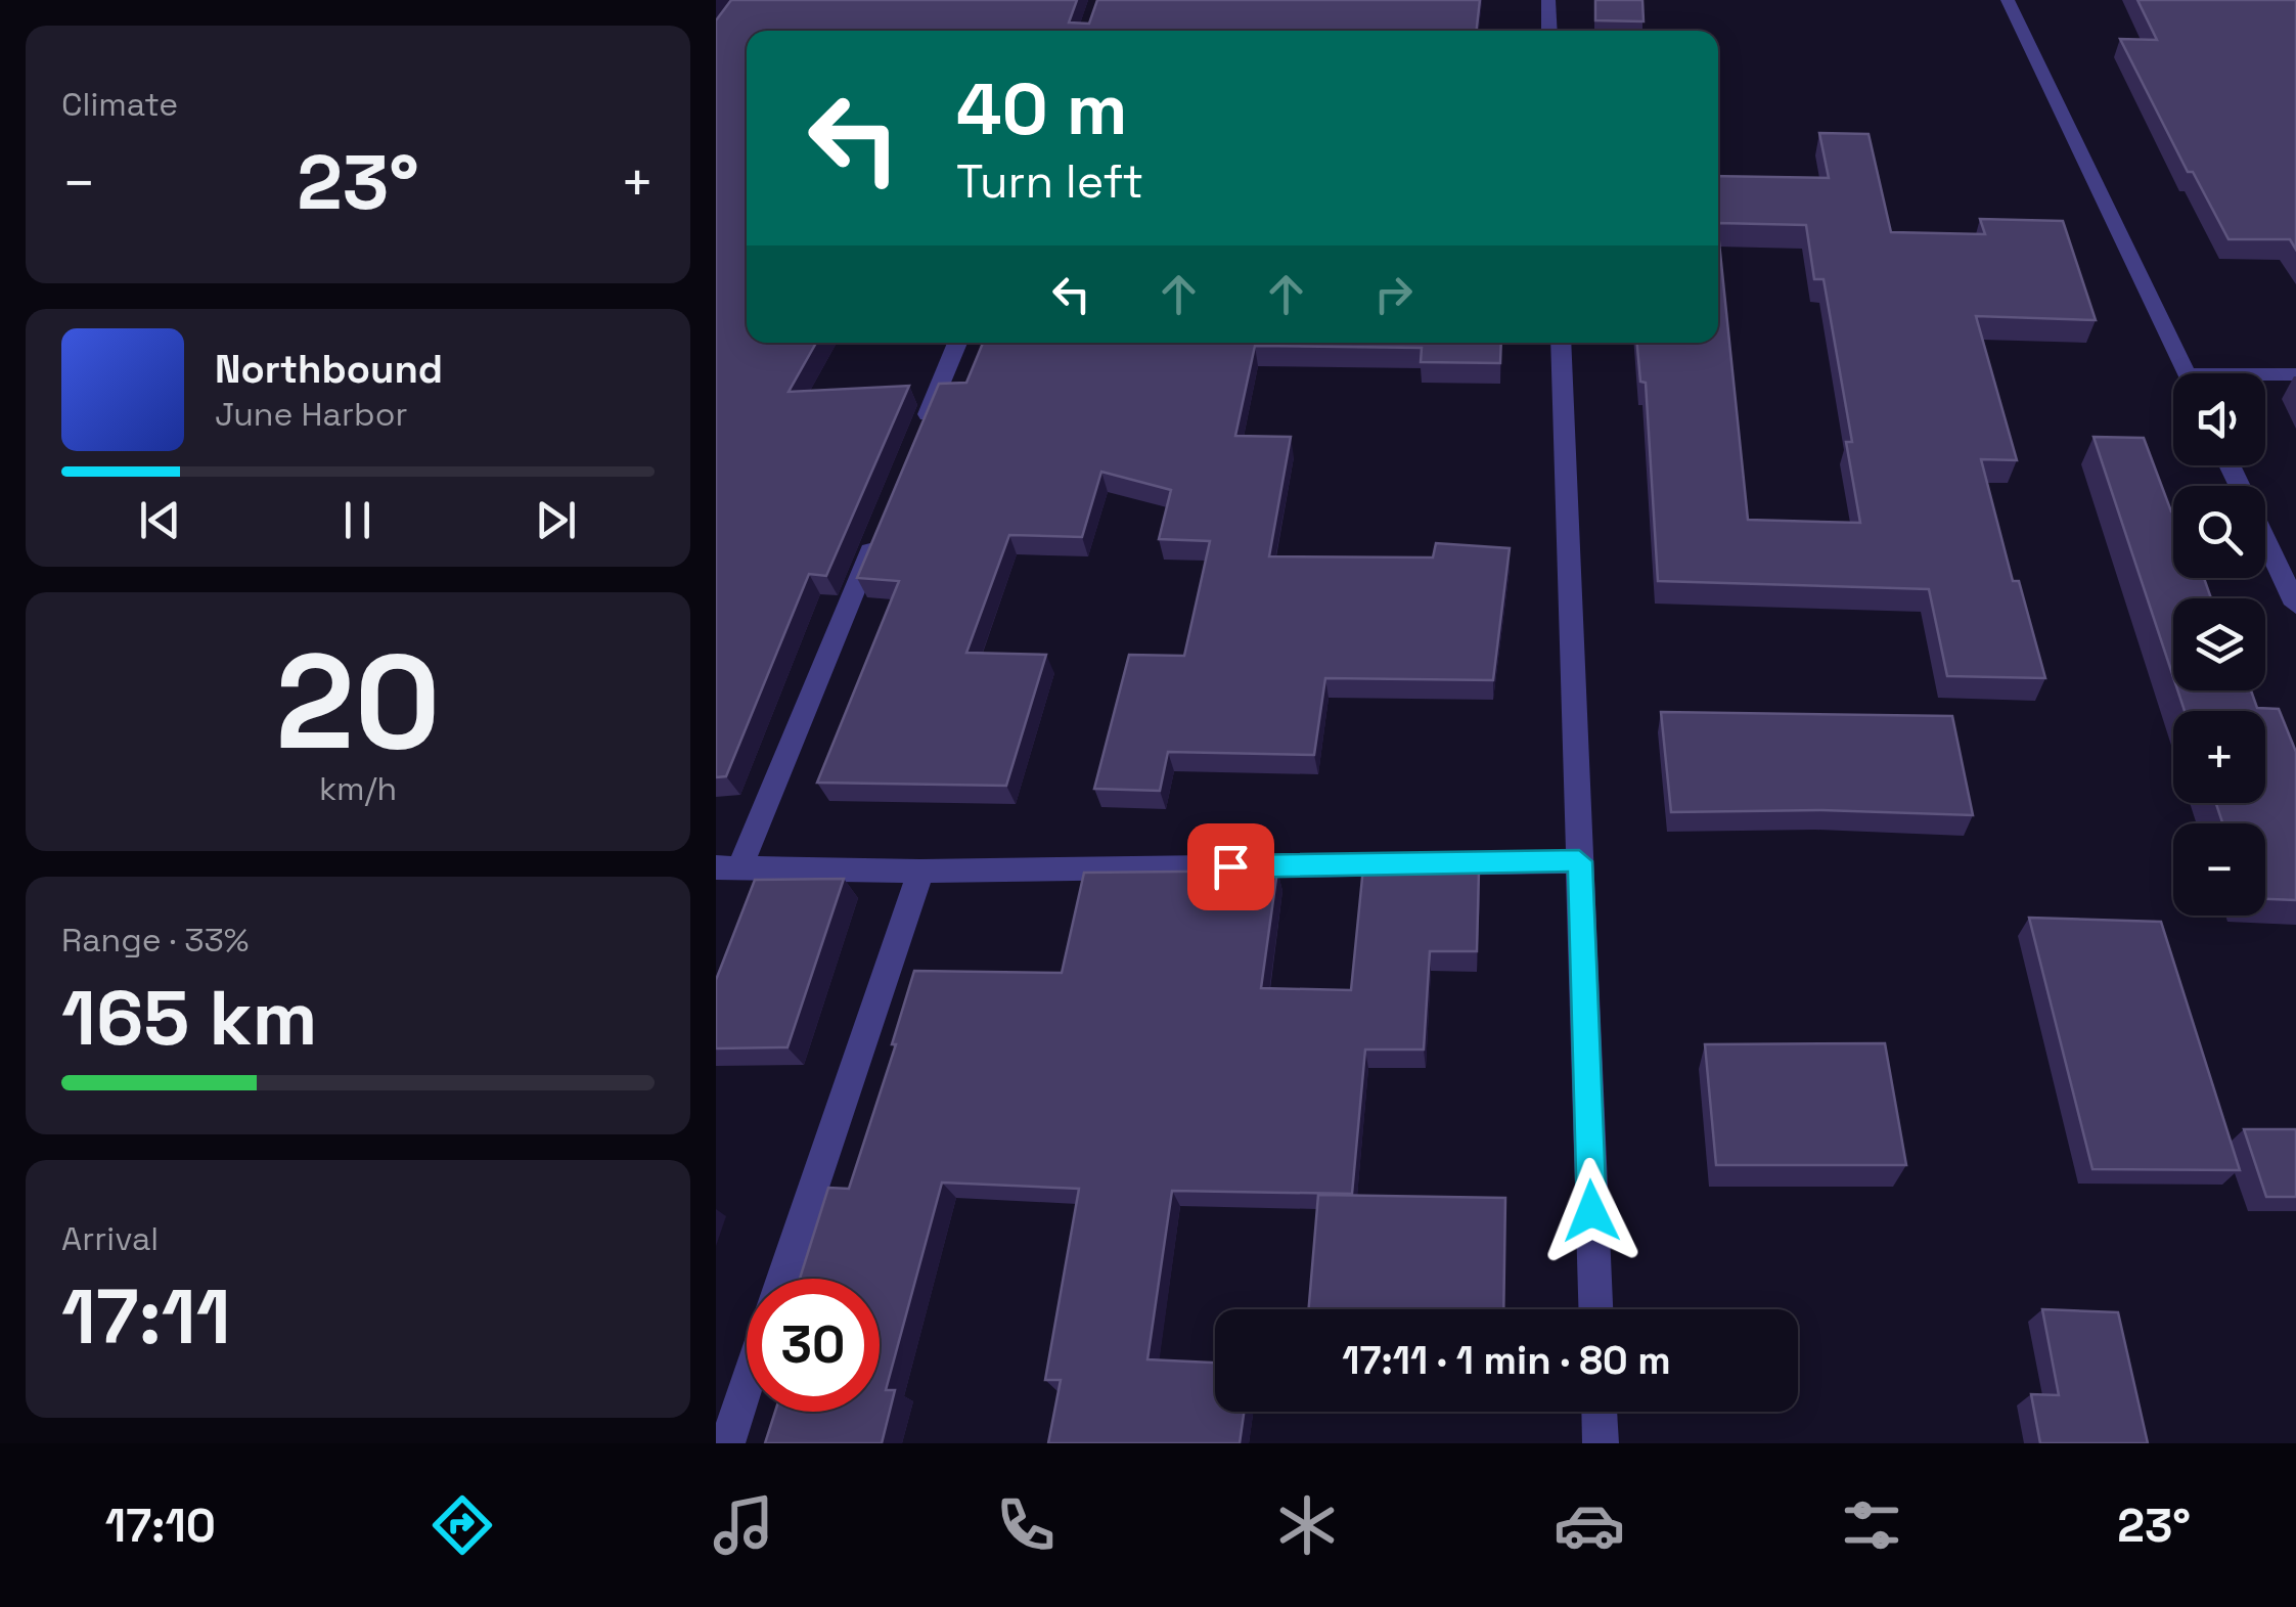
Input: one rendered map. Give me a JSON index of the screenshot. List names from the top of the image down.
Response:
{
  "page": {
    "tile": [
      "Climate",
      ["20", "km/h"],
      ["Range · 33%", "165 km"],
      ["Arrival", "17:11"]
    ],
    "turn": ["40 m", "Turn left"],
    "heat": ["−", "23°", "+"],
    "song": ["Northbound", "June Harbor"],
    "map_buttons": ["+", "−"],
    "limit": "30",
    "trip": "17:11 · 1 min · 80 m",
    "tabs": ["17:10", "23°"]
  }
}
